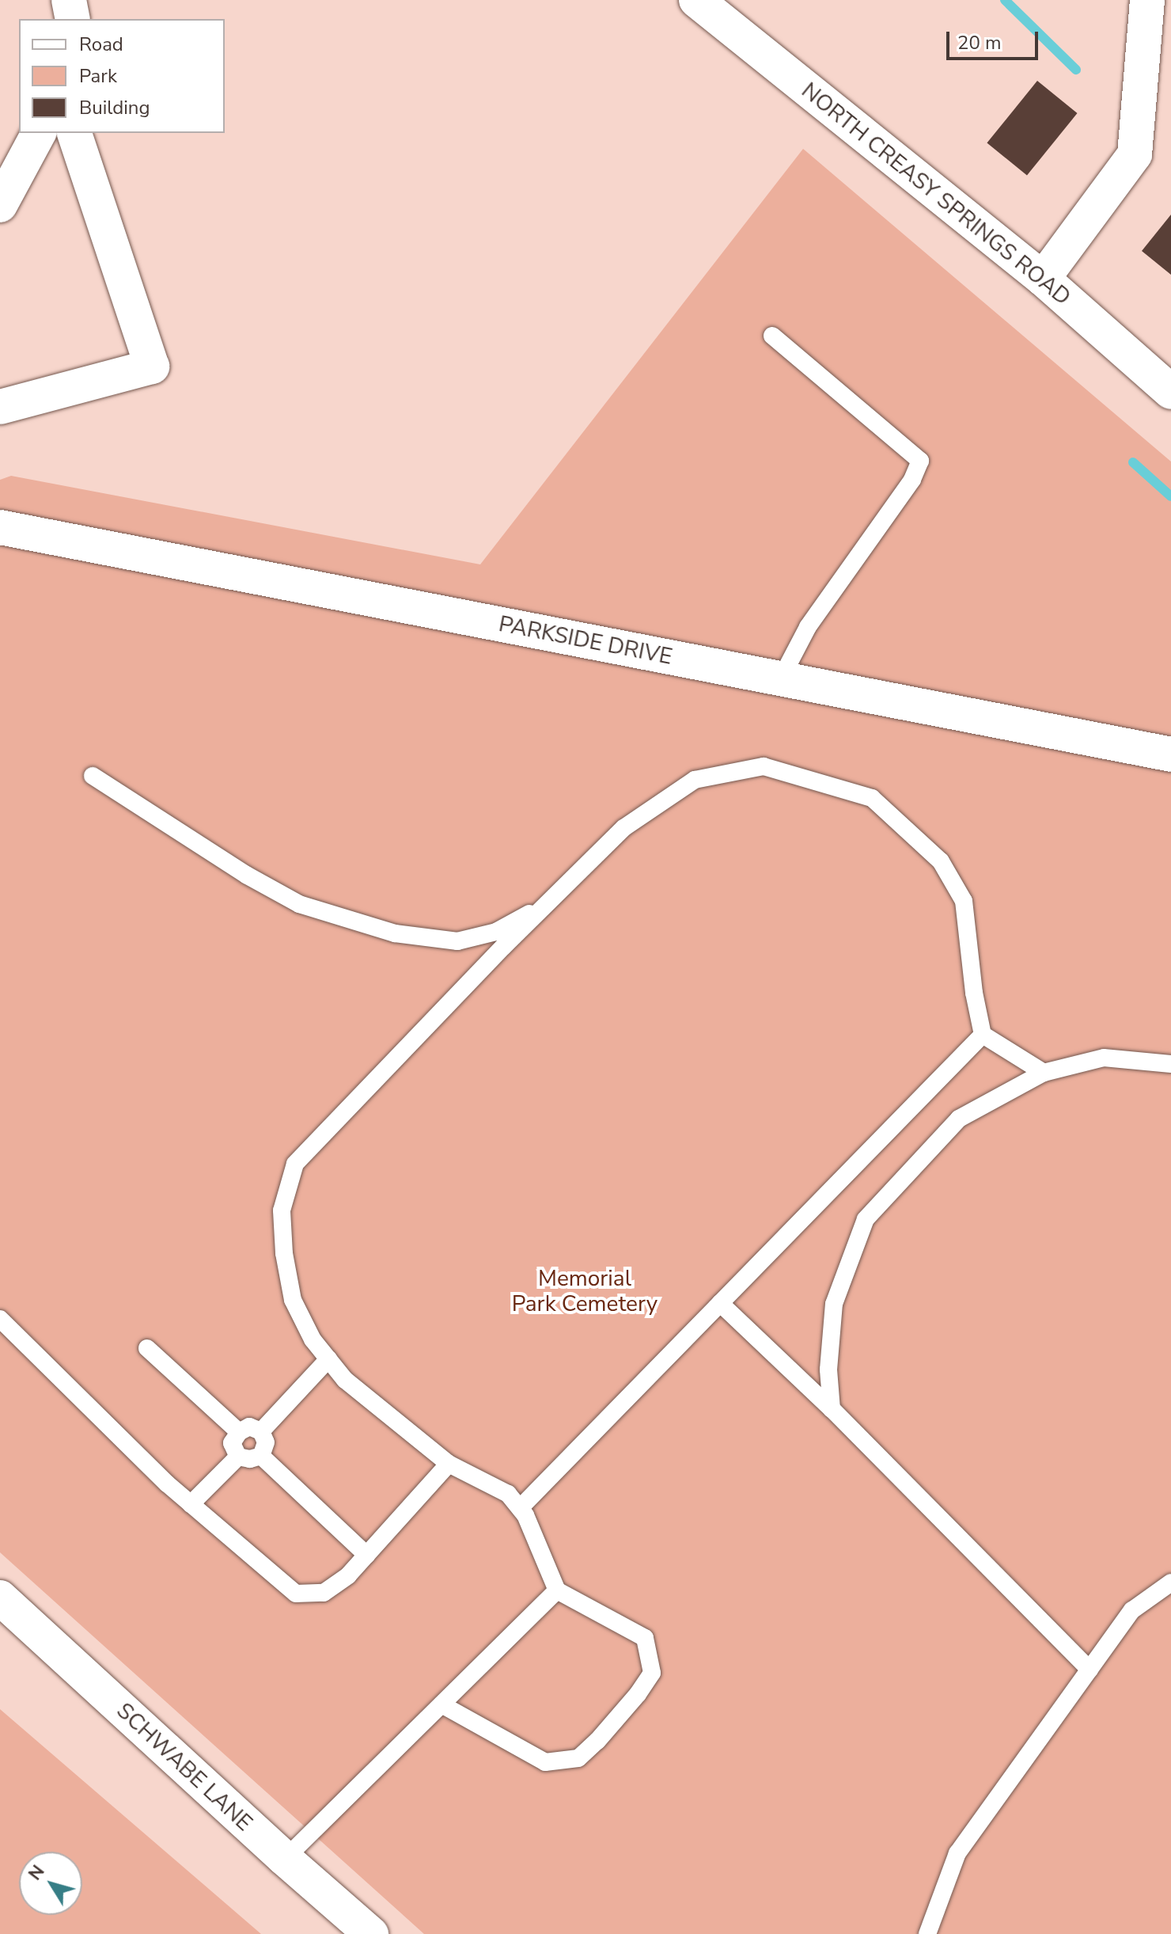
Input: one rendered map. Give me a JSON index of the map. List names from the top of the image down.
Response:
{
  "streets": {
    "street": ["NORTH CREASY SPRINGS ROAD", "PARKSIDE DRIVE", "SCHWABE LANE"]
  },
  "parks": ["Memorial Park Cemetery"],
  "legend": ["Road", "Park", "Building"],
  "scale_bar": "20 m",
  "north": "top left"
}
